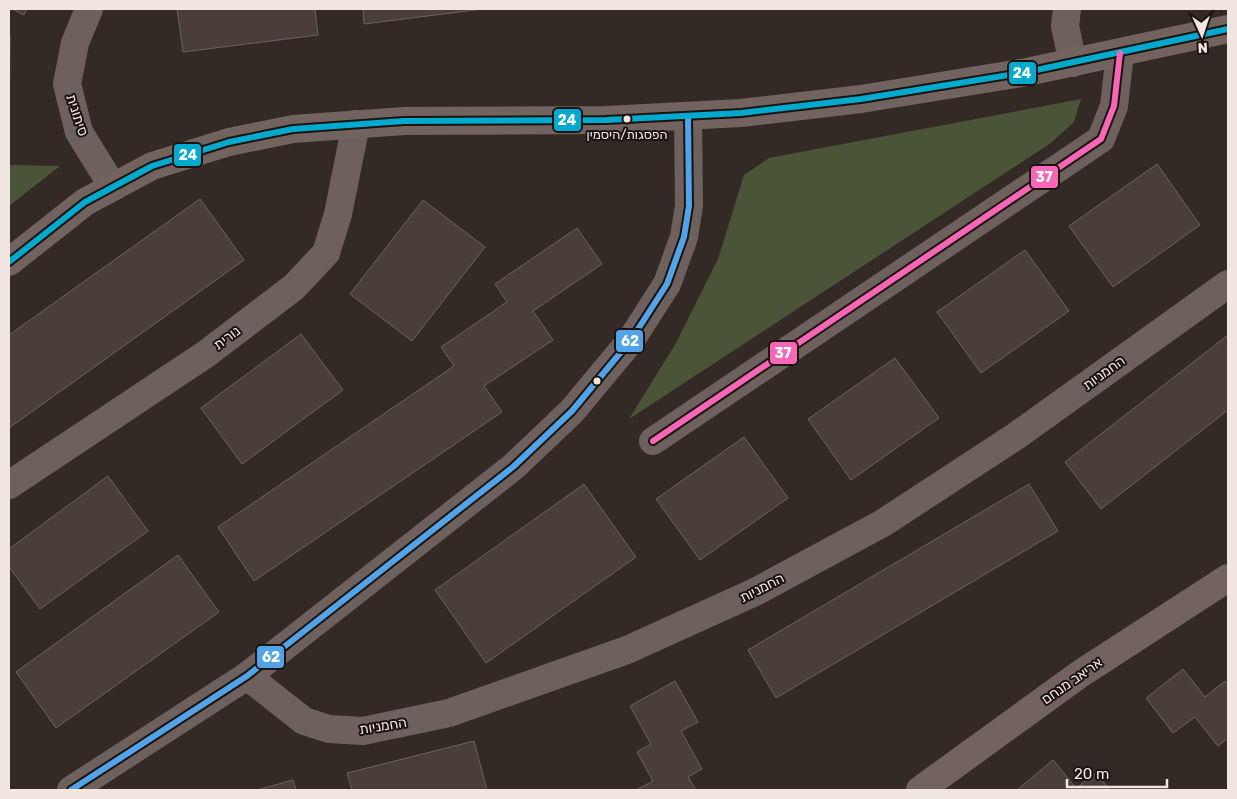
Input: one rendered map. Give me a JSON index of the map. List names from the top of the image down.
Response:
{
  "streets": {
    "street": [
      "סיתונית",
      "נורית",
      "החמניות",
      "אריאב מנחם"
    ]
  },
  "places": ["הפסגות/היסמין"],
  "lines": ["transit line 24", "transit line 37", "transit line 62"],
  "scale_bar": "20 m",
  "north": "bottom"
}
